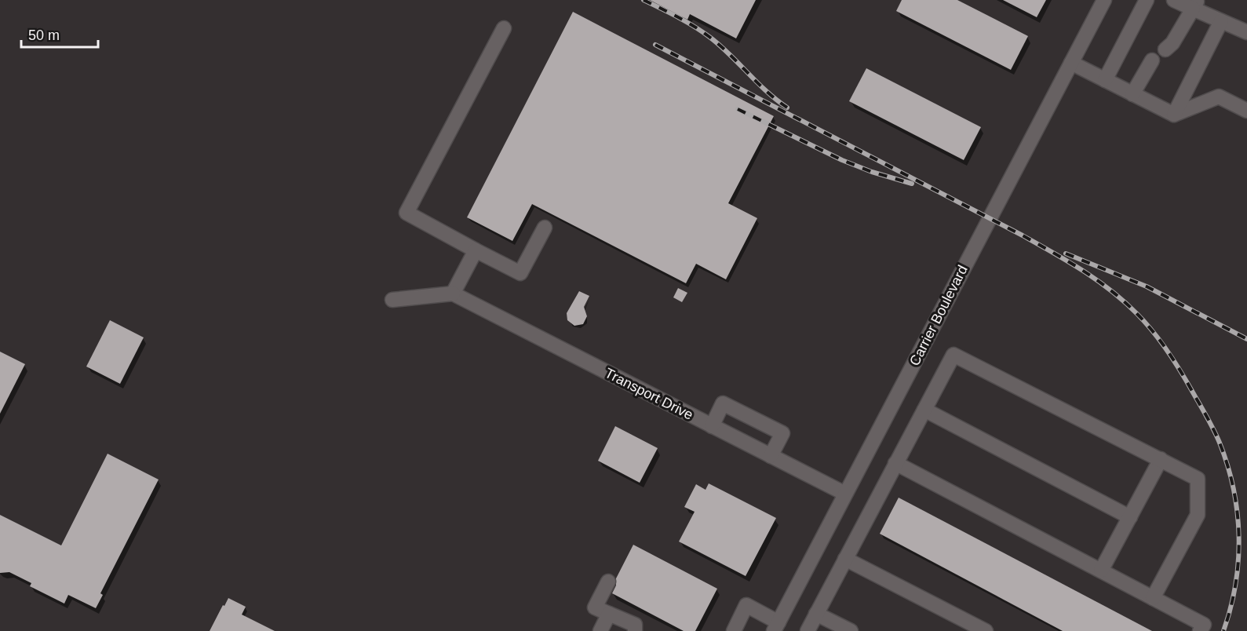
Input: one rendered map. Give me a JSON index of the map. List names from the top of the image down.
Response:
{
  "streets": {
    "street": ["Carrier Boulevard", "Transport Drive"]
  },
  "crossings": [
    ["Carrier Boulevard", "Transport Drive"]
  ],
  "scale_bar": "50 m"
}
